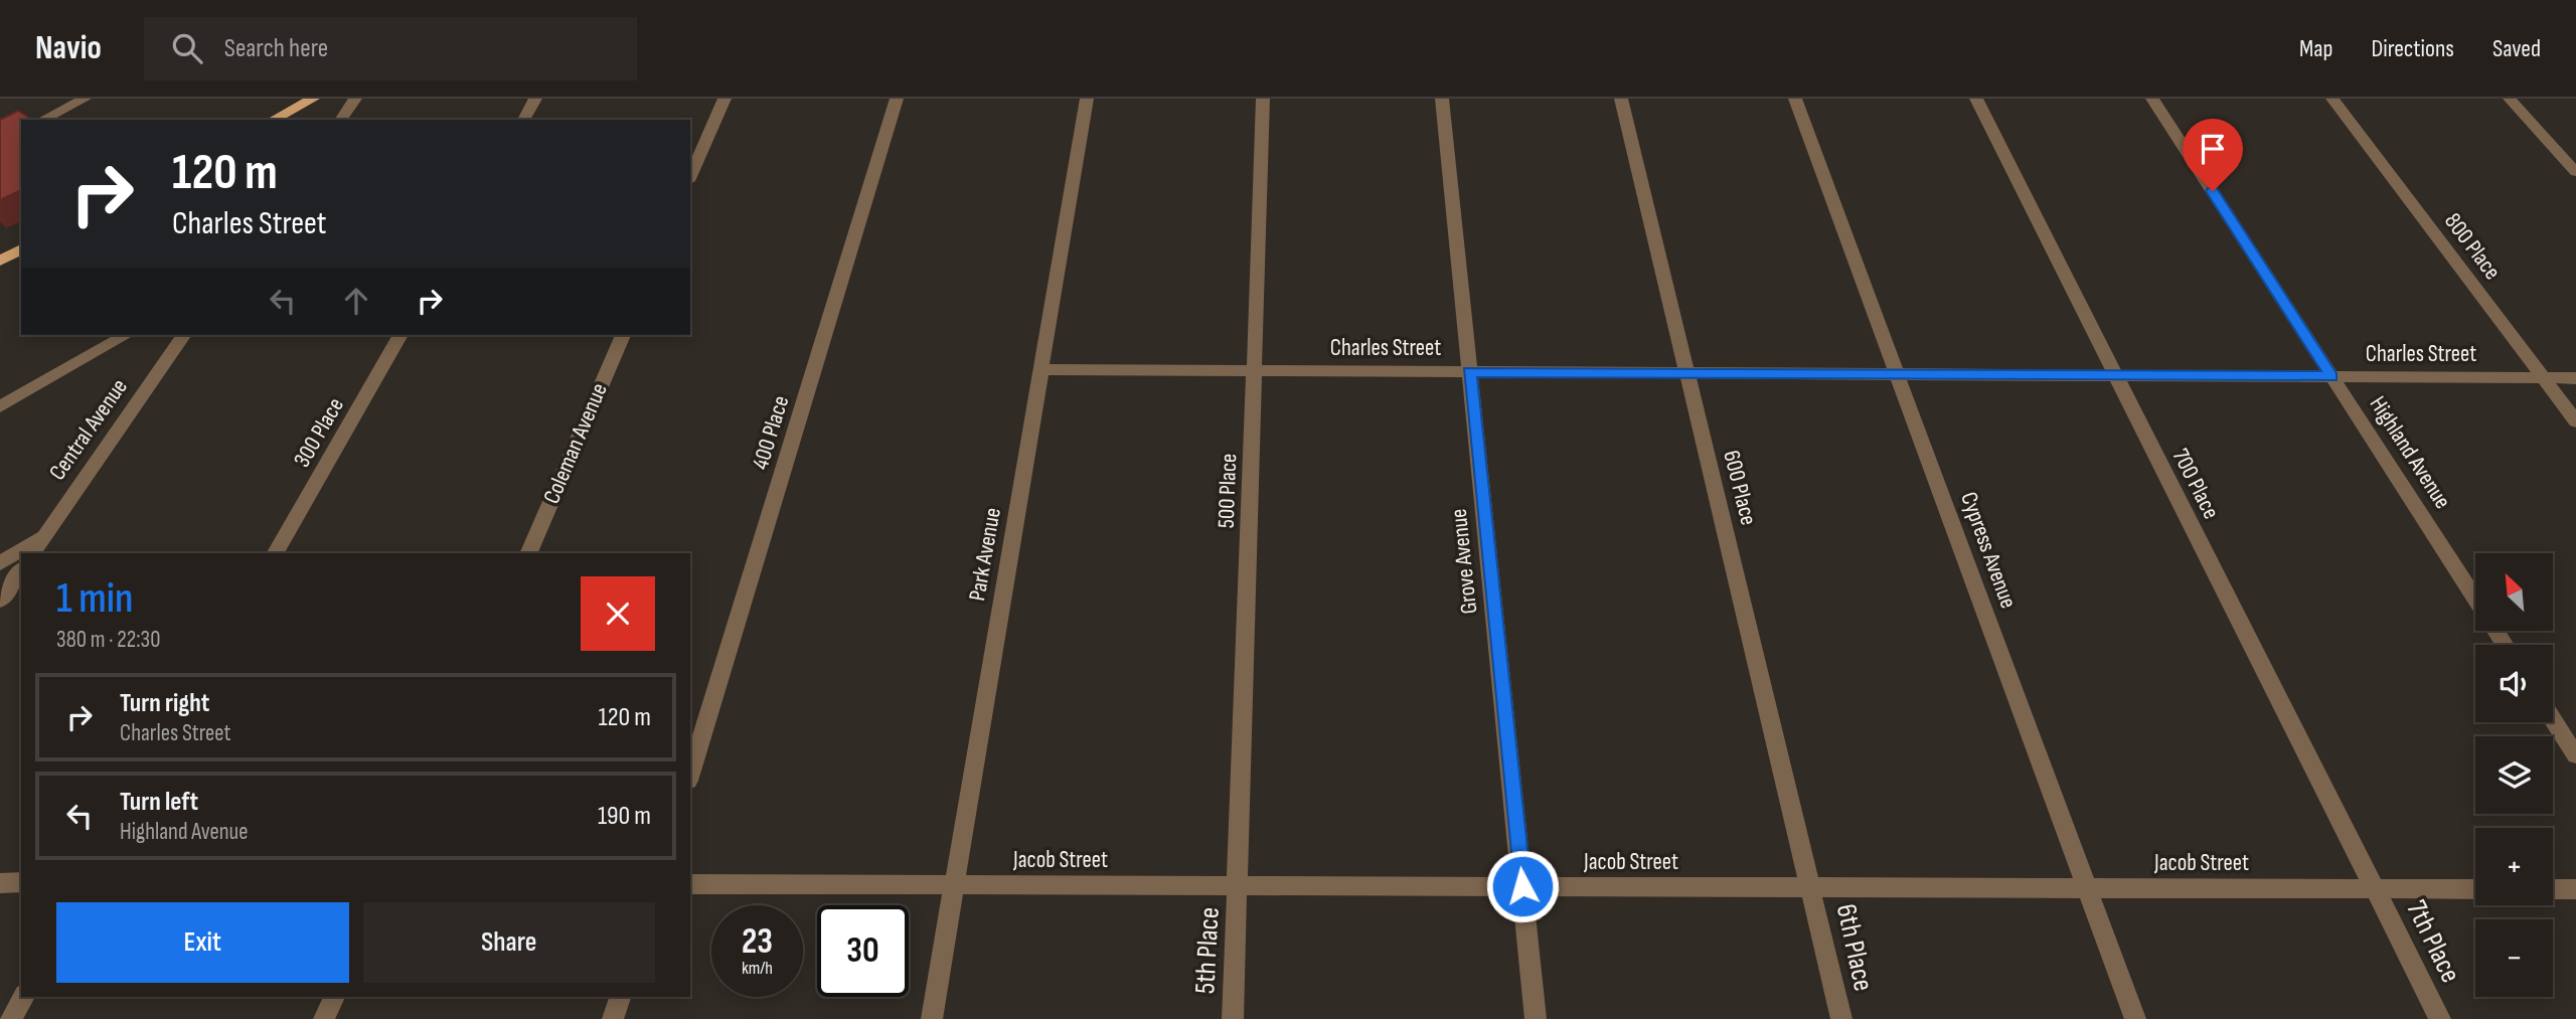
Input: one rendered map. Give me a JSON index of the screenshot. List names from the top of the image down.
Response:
{
  "streets": {
    "street": [
      "800 Place",
      "Charles Street",
      "Central Avenue",
      "300 Place",
      "400 Place",
      "Coleman Avenue",
      "Highland Avenue",
      "700 Place",
      "600 Place",
      "500 Place",
      "Cypress Avenue",
      "Park Avenue",
      "Grove Avenue",
      "Jacob Street",
      "7th Place",
      "6th Place",
      "5th Place"
    ]
  },
  "crossings": [
    ["800 Place", "Charles Street"],
    ["Charles Street", "Highland Avenue"],
    ["Charles Street", "700 Place"],
    ["Charles Street", "600 Place"],
    ["Charles Street", "500 Place"],
    ["Charles Street", "Cypress Avenue"],
    ["Charles Street", "Park Avenue"],
    ["Charles Street", "Grove Avenue"],
    ["700 Place", "Jacob Street"],
    ["700 Place", "7th Place"],
    ["600 Place", "Jacob Street"],
    ["600 Place", "6th Place"],
    ["500 Place", "Jacob Street"],
    ["500 Place", "5th Place"],
    ["Cypress Avenue", "Jacob Street"],
    ["Park Avenue", "Jacob Street"],
    ["Grove Avenue", "Jacob Street"],
    ["Jacob Street", "7th Place"],
    ["Jacob Street", "6th Place"],
    ["Jacob Street", "5th Place"]
  ],
  "north": "top left",
  "page": {
    "header": "Navio",
    "search": "Search here",
    "nav": ["Map", "Directions", "Saved"],
    "turn": ["120 m", "Charles Street"],
    "map_buttons": ["+", "−"],
    "heading": ["1 min", "380 m · 22:30"],
    "list": [
      {
        "name": "Turn right",
        "note": "Charles Street",
        "value": "120 m"
      },
      {
        "name": "Turn left",
        "note": "Highland Avenue",
        "value": "190 m"
      }
    ],
    "buttons": ["Exit", "Share"],
    "speed": "23 km/h",
    "limit": "30"
  }
}
